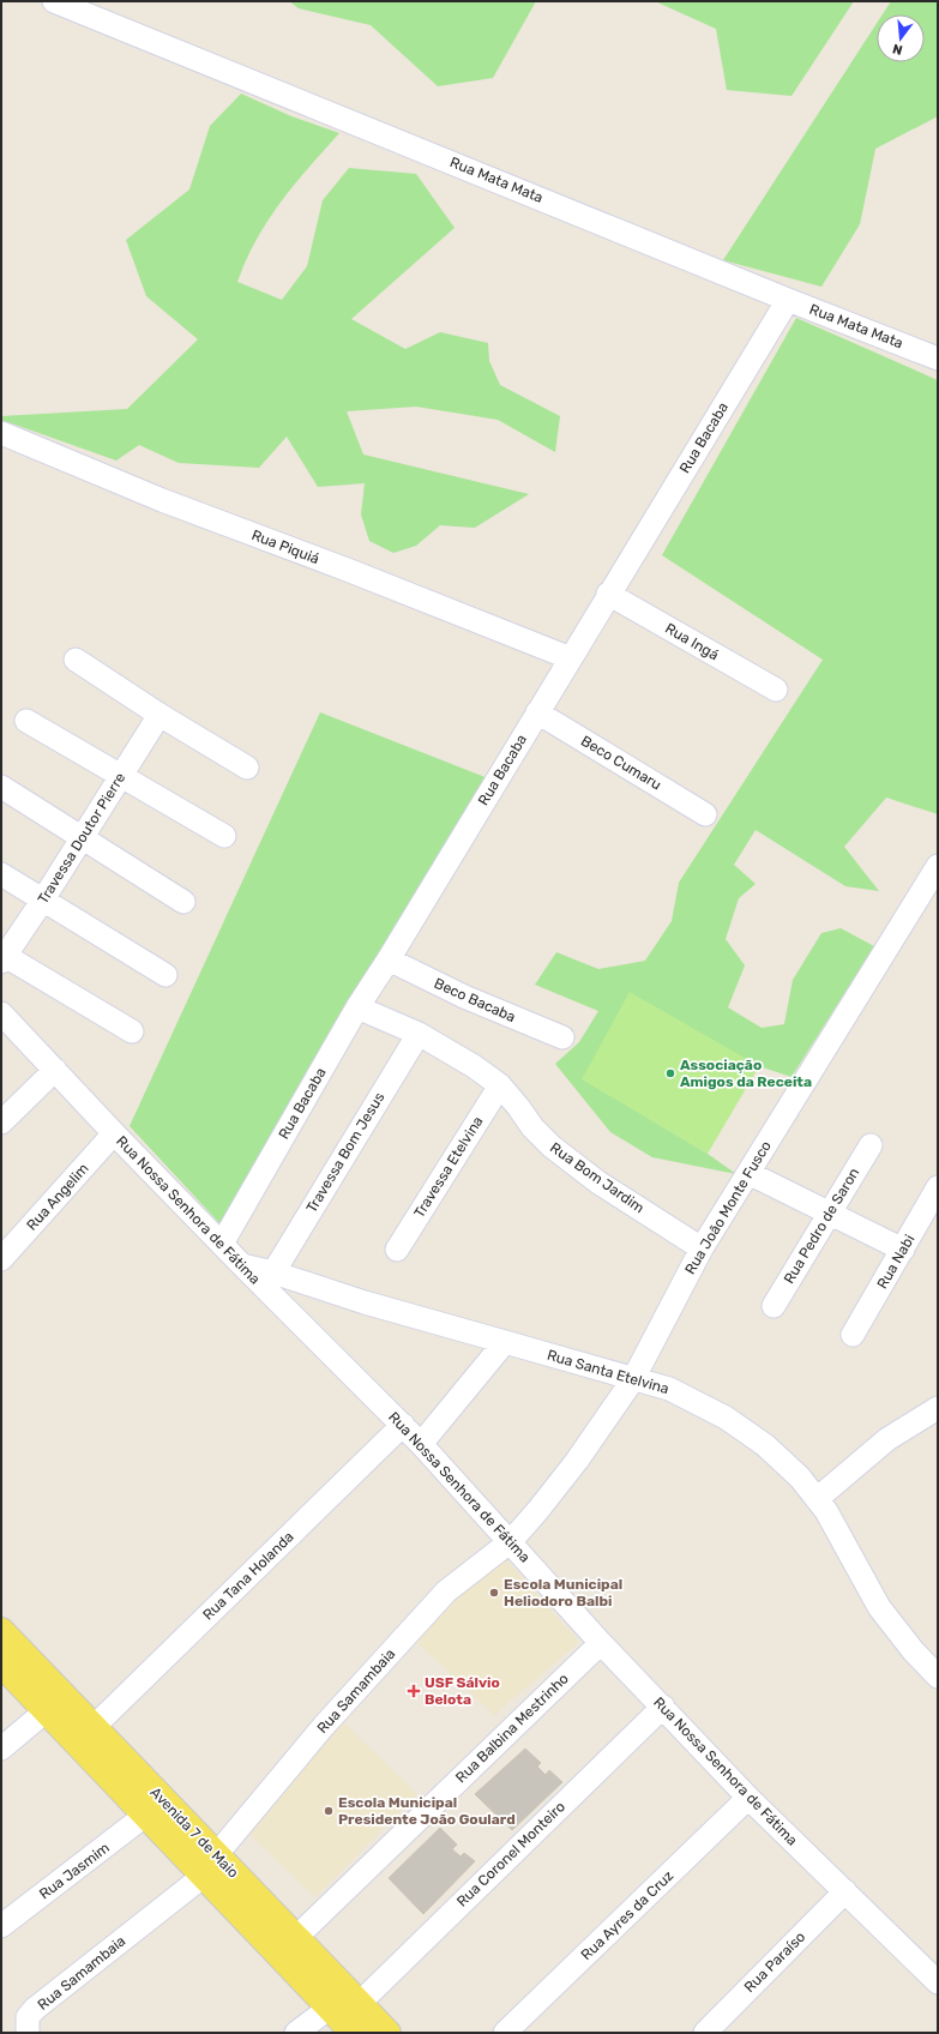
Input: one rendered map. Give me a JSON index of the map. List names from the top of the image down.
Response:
{
  "streets": {
    "main road": ["Avenida 7 de Maio"],
    "street": [
      "Rua Mata Mata",
      "Rua Bacaba",
      "Rua Piquiá",
      "Rua Ingá",
      "Beco Cumaru",
      "Travessa Doutor Pierre",
      "Beco Bacaba",
      "Travessa Bom Jesus",
      "Travessa Etelvina",
      "Rua Bom Jardim",
      "Rua Angelim",
      "Rua João Monte Fusco",
      "Rua Nossa Senhora de Fátima",
      "Rua Pedro de Saron",
      "Rua Nabi",
      "Rua Santa Etelvina",
      "Rua Tana Holanda",
      "Rua Samambaia",
      "Rua Balbina Mestrinho",
      "Rua Coronel Monteiro",
      "Rua Jasmim",
      "Rua Ayres da Cruz",
      "Rua Paraíso"
    ]
  },
  "crossings": [
    ["Rua Mata Mata", "Rua Bacaba"],
    ["Rua Bacaba", "Rua Piquiá"],
    ["Rua Bacaba", "Rua Ingá"],
    ["Rua Bacaba", "Beco Cumaru"],
    ["Rua Bacaba", "Beco Bacaba"],
    ["Rua Bacaba", "Rua Bom Jardim"],
    ["Rua Bacaba", "Rua Nossa Senhora de Fátima"],
    ["Travessa Bom Jesus", "Rua Bom Jardim"],
    ["Travessa Bom Jesus", "Rua Santa Etelvina"],
    ["Travessa Etelvina", "Rua Bom Jardim"],
    ["Rua Bom Jardim", "Rua João Monte Fusco"],
    ["Rua Angelim", "Rua Nossa Senhora de Fátima"],
    ["Rua João Monte Fusco", "Rua Nossa Senhora de Fátima"],
    ["Rua João Monte Fusco", "Rua Santa Etelvina"],
    ["Rua João Monte Fusco", "Rua Samambaia"],
    ["Rua Nossa Senhora de Fátima", "Rua Santa Etelvina"],
    ["Rua Nossa Senhora de Fátima", "Rua Tana Holanda"],
    ["Rua Nossa Senhora de Fátima", "Rua Samambaia"],
    ["Rua Nossa Senhora de Fátima", "Rua Balbina Mestrinho"],
    ["Rua Nossa Senhora de Fátima", "Rua Coronel Monteiro"],
    ["Rua Nossa Senhora de Fátima", "Rua Ayres da Cruz"],
    ["Rua Nossa Senhora de Fátima", "Rua Paraíso"],
    ["Rua Tana Holanda", "Avenida 7 de Maio"],
    ["Rua Samambaia", "Avenida 7 de Maio"],
    ["Rua Balbina Mestrinho", "Avenida 7 de Maio"],
    ["Avenida 7 de Maio", "Rua Coronel Monteiro"],
    ["Avenida 7 de Maio", "Rua Jasmim"]
  ],
  "places": {
    "other": ["Associação Amigos da Receita", "Escola Municipal Heliodoro Balbi", "Escola Municipal Presidente João Goulard"],
    "health": ["USF Sálvio Belota"]
  },
  "north": "bottom"
}
